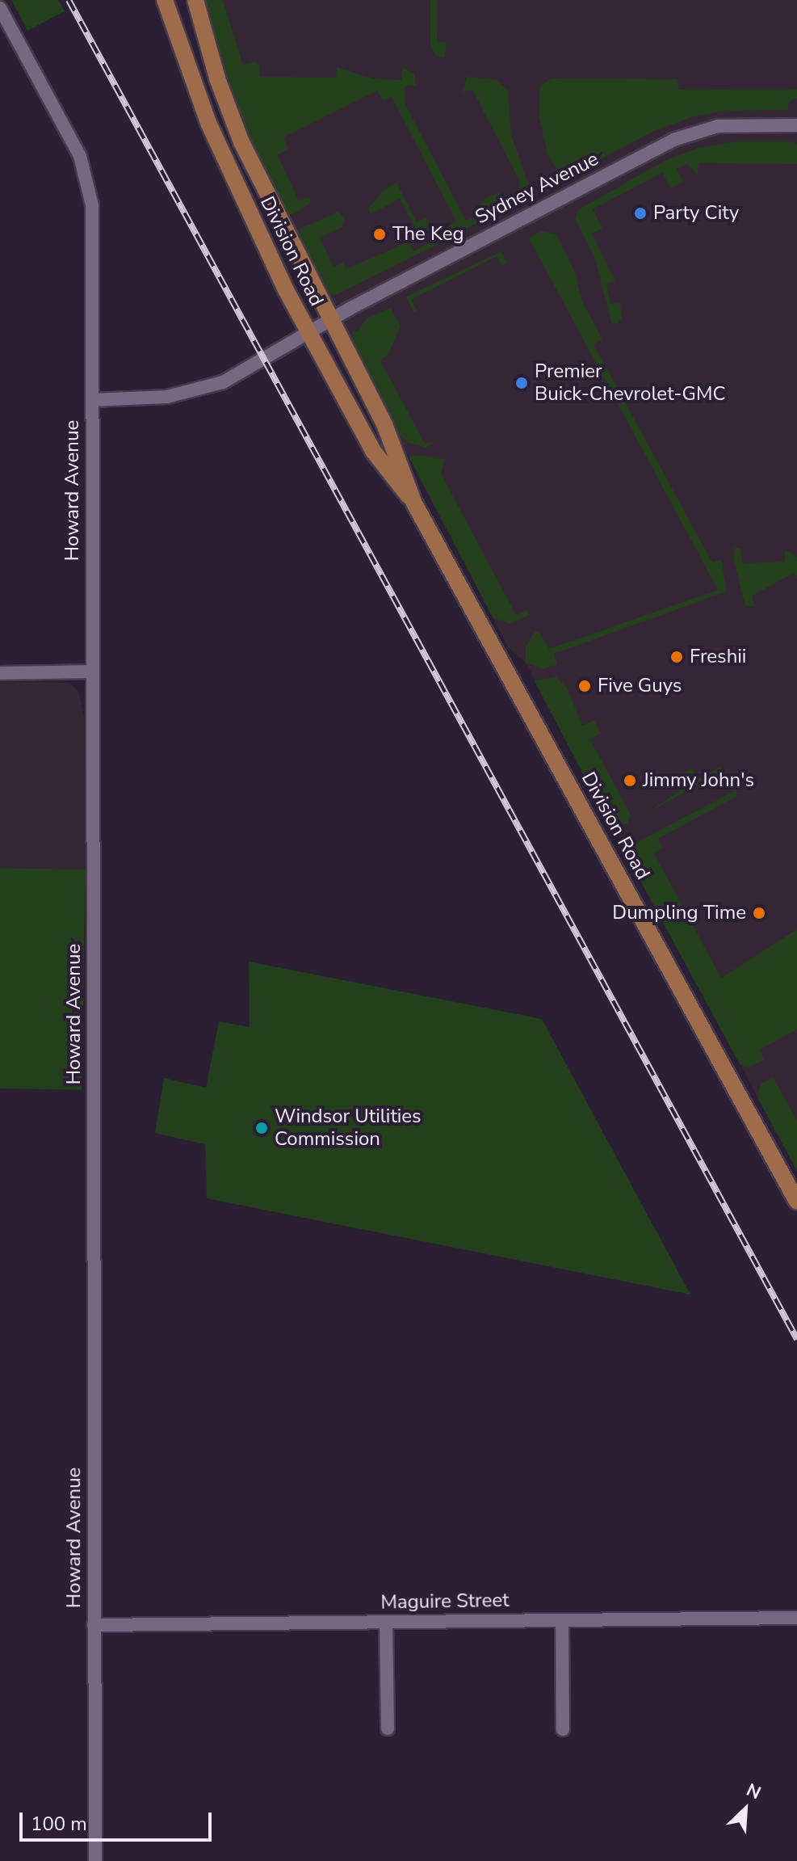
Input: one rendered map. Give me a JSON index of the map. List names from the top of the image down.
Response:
{
  "streets": {
    "main road": ["Division Road"],
    "street": ["Sydney Avenue", "Howard Avenue", "Maguire Street"]
  },
  "crossings": [
    ["Sydney Avenue", "Division Road"],
    ["Sydney Avenue", "Howard Avenue"],
    ["Howard Avenue", "Maguire Street"]
  ],
  "places": [
    "Party City",
    "The Keg",
    "Premier Buick-Chevrolet-GMC",
    "Freshii",
    "Five Guys",
    "Jimmy John's",
    "Dumpling Time",
    "Windsor Utilities Commission"
  ],
  "scale_bar": "100 m",
  "north": "top right"
}
